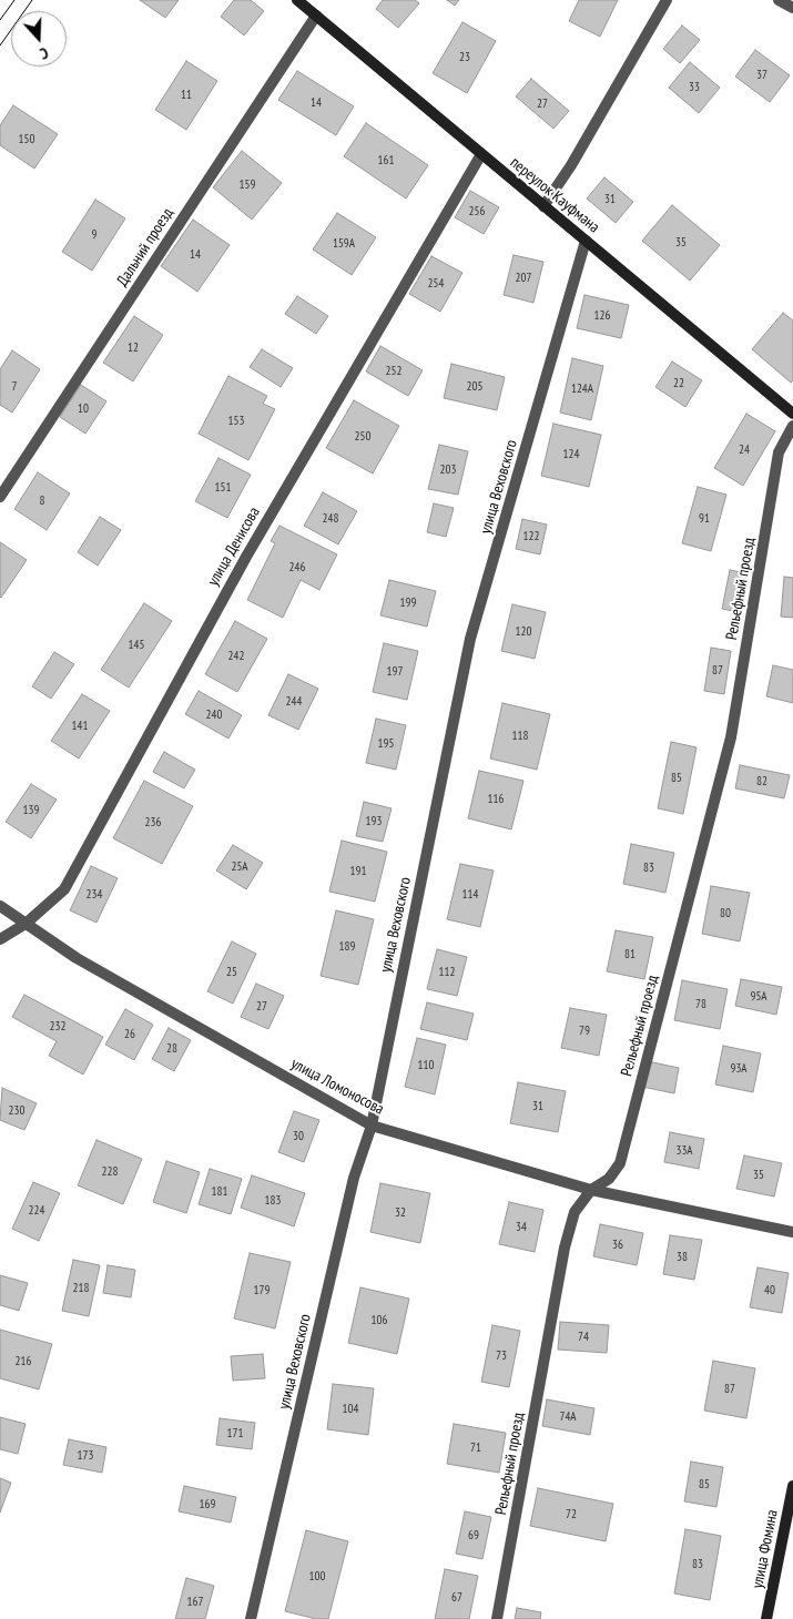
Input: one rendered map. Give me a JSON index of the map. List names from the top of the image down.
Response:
{
  "streets": {
    "street": [
      "переулок Кауфмана",
      "Дальний проезд",
      "улица Веховского",
      "улица Денисова",
      "Рельефный проезд",
      "улица Ломоносова",
      "улица Фомина"
    ]
  },
  "crossings": [
    ["переулок Кауфмана", "Дальний проезд"],
    ["переулок Кауфмана", "улица Веховского"],
    ["переулок Кауфмана", "улица Денисова"],
    ["улица Веховского", "улица Ломоносова"],
    ["улица Денисова", "улица Ломоносова"],
    ["Рельефный проезд", "улица Ломоносова"]
  ],
  "house_numbers": [
    "23",
    "37",
    "33",
    "11",
    "14",
    "27",
    "150",
    "161",
    "159",
    "31",
    "256",
    "9",
    "35",
    "159А",
    "14",
    "207",
    "254",
    "126",
    "12",
    "252",
    "22",
    "7",
    "205",
    "124А",
    "10",
    "153",
    "250",
    "24",
    "124",
    "203",
    "151",
    "8",
    "248",
    "91",
    "122",
    "246",
    "199",
    "120",
    "145",
    "242",
    "87",
    "197",
    "244",
    "240",
    "141",
    "118",
    "195",
    "85",
    "82",
    "116",
    "139",
    "193",
    "236",
    "25А",
    "83",
    "191",
    "234",
    "114",
    "80",
    "189",
    "81",
    "25",
    "112",
    "95А",
    "78",
    "27",
    "232",
    "79",
    "26",
    "28",
    "110",
    "93А",
    "31",
    "230",
    "30",
    "33А",
    "228",
    "35",
    "181",
    "183",
    "224",
    "32",
    "34",
    "36",
    "38",
    "218",
    "179",
    "40",
    "106",
    "74",
    "73",
    "216",
    "87",
    "104",
    "74А",
    "171",
    "71",
    "173",
    "85",
    "169",
    "72",
    "69",
    "83",
    "100",
    "67",
    "167"
  ],
  "north": "bottom"
}
